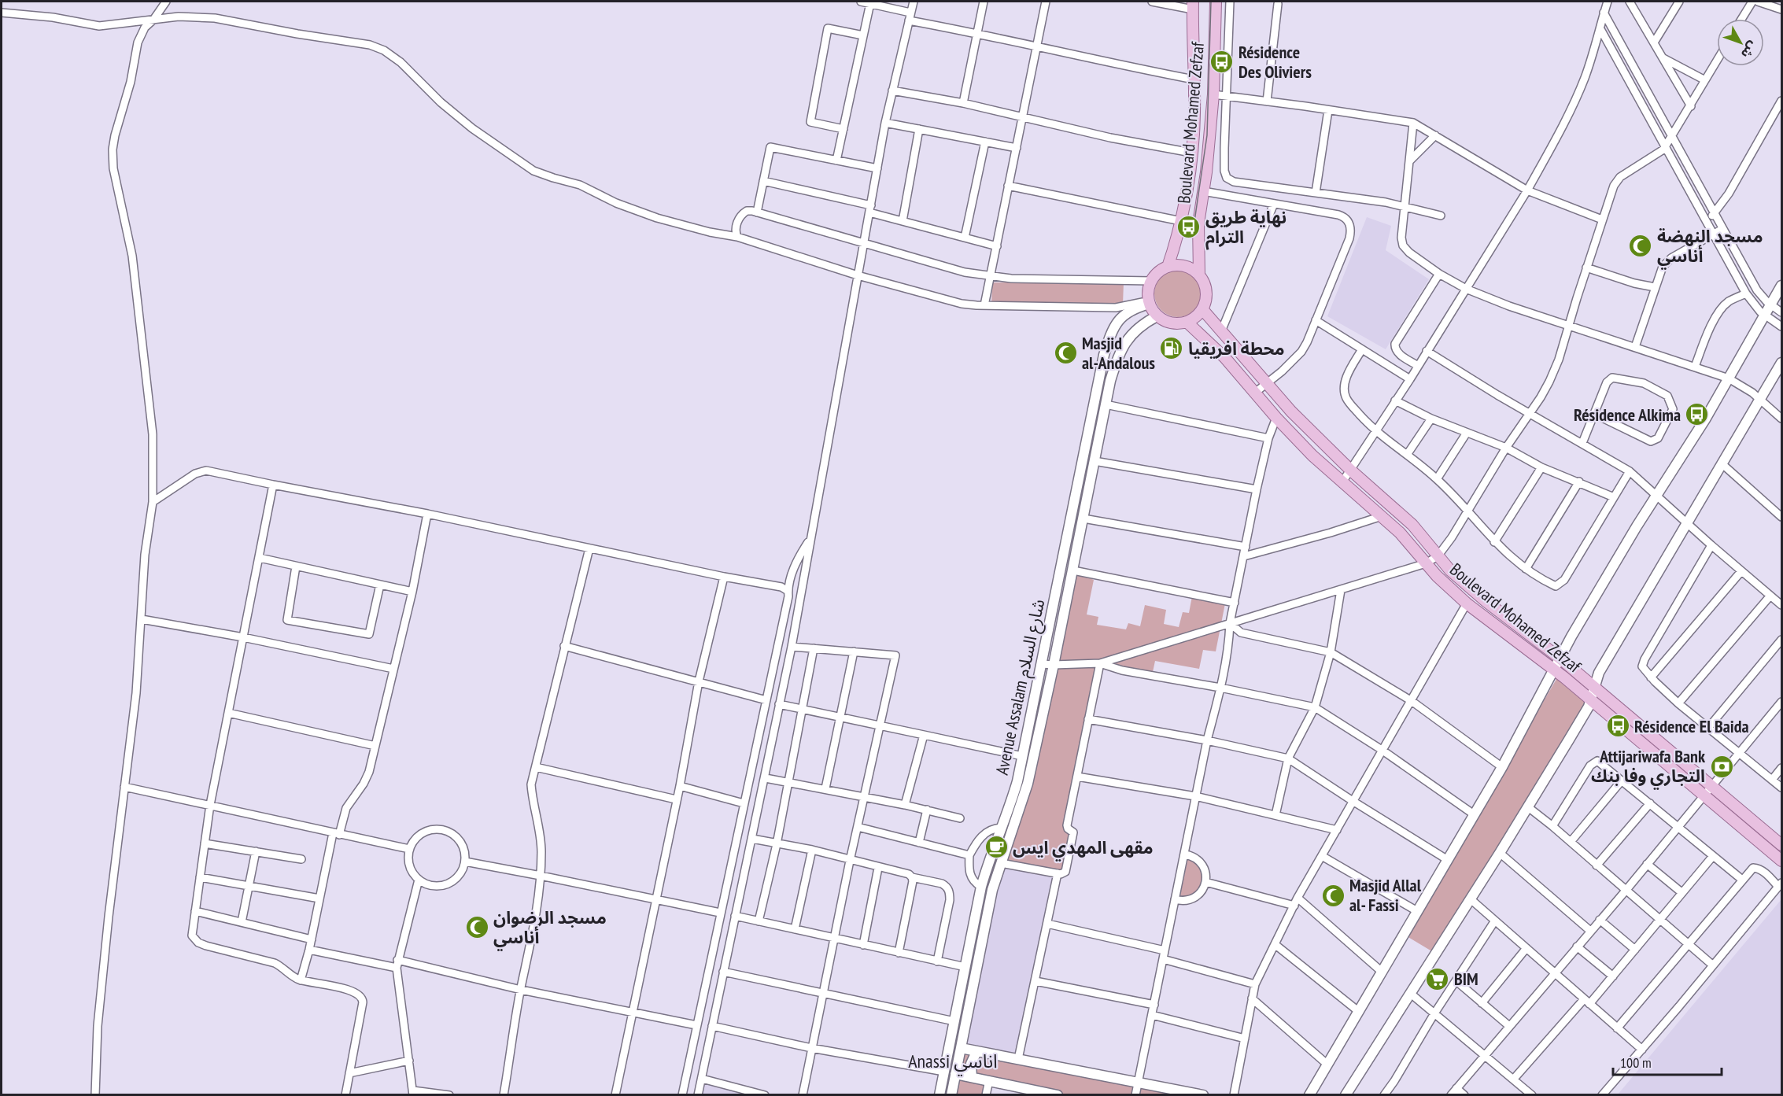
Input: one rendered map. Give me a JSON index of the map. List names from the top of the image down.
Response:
{
  "streets": {
    "main road": ["Boulevard Mohamed Zefzaf"],
    "street": ["Avenue Assalam شارع السلام"]
  },
  "crossings": [
    ["Boulevard Mohamed Zefzaf", "Avenue Assalam شارع السلام"]
  ],
  "districts": ["Anassi اناسي"],
  "places": {
    "bus stop": [
      "Résidence Des Oliviers",
      "نهاية طريق الترام",
      "Résidence Alkima",
      "Résidence El Baida"
    ],
    "mosque": [
      "مسجد النهضة أناسي",
      "Masjid al-Andalous",
      "Masjid Allal al- Fassi",
      "مسجد الرضوان أناسي"
    ],
    "fuel station": ["محطة افريقيا"],
    "bank": ["Attijariwafa Bank التجاري وفا بنك"],
    "cafe": ["مقهى المهدي ايس"],
    "supermarket": ["BIM"]
  },
  "scale_bar": "100 m",
  "north": "bottom right"
}
